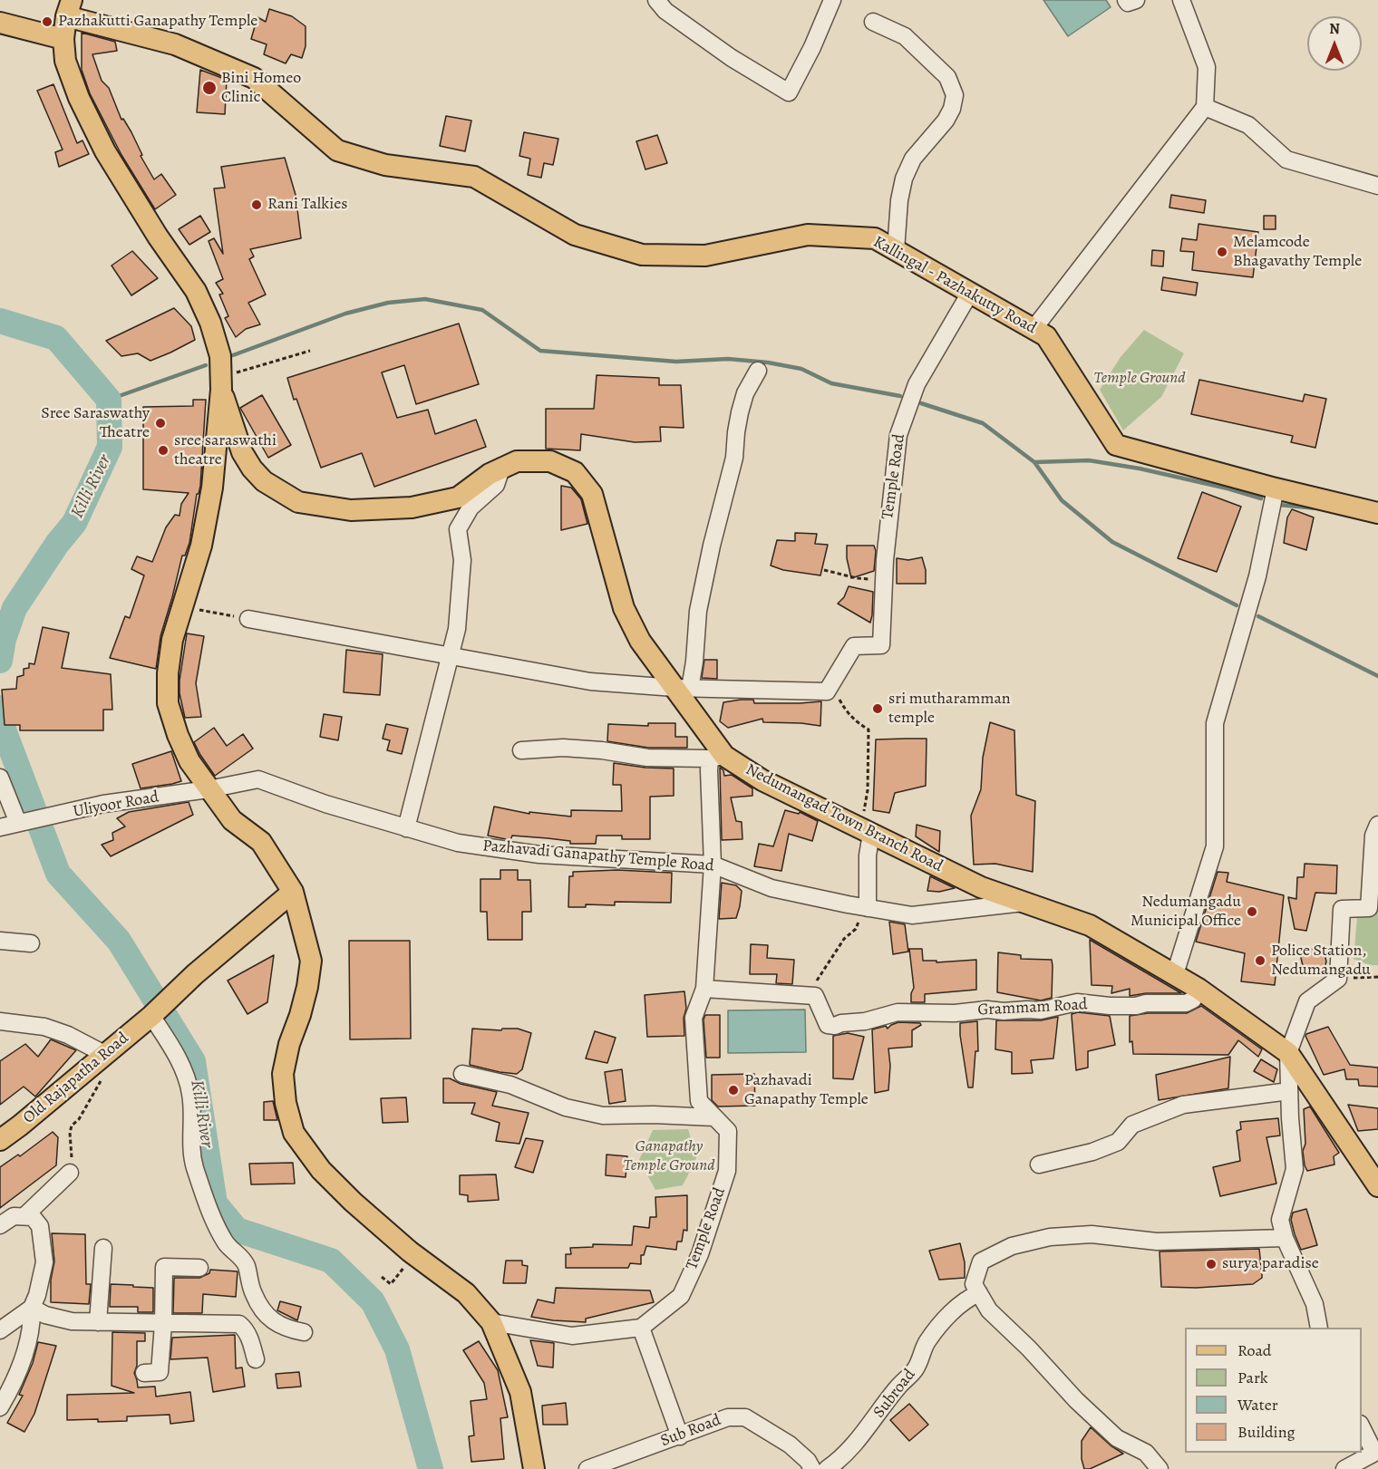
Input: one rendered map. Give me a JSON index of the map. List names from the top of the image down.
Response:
{
  "streets": {
    "main road": ["Kallingal - Pazhakutty Road", "Nedumangad Town Branch Road", "Old Rajapatha Road"],
    "street": [
      "Temple Road",
      "Uliyoor Road",
      "Pazhavadi Ganapathy Temple Road",
      "Grammam Road",
      "Subroad",
      "Sub Road"
    ]
  },
  "crossings": [
    ["Kallingal - Pazhakutty Road", "Temple Road"],
    ["Temple Road", "Nedumangad Town Branch Road"],
    ["Temple Road", "Pazhavadi Ganapathy Temple Road"],
    ["Uliyoor Road", "Pazhavadi Ganapathy Temple Road"],
    ["Nedumangad Town Branch Road", "Pazhavadi Ganapathy Temple Road"],
    ["Nedumangad Town Branch Road", "Grammam Road"]
  ],
  "water": ["Killi River"],
  "parks": ["Temple Ground", "Ganapathy Temple Ground"],
  "places": [
    "Pazhakutti Ganapathy Temple",
    "Bini Homeo Clinic",
    "Rani Talkies",
    "Melamcode Bhagavathy Temple",
    "Sree Saraswathy Theatre",
    "sree saraswathi theatre",
    "sri mutharamman temple",
    "Nedumangadu Municipal Office",
    "Police Station, Nedumangadu",
    "Pazhavadi Ganapathy Temple",
    "surya paradise"
  ],
  "legend": [
    "Road",
    "Park",
    "Water",
    "Building"
  ],
  "north": "top"
}
